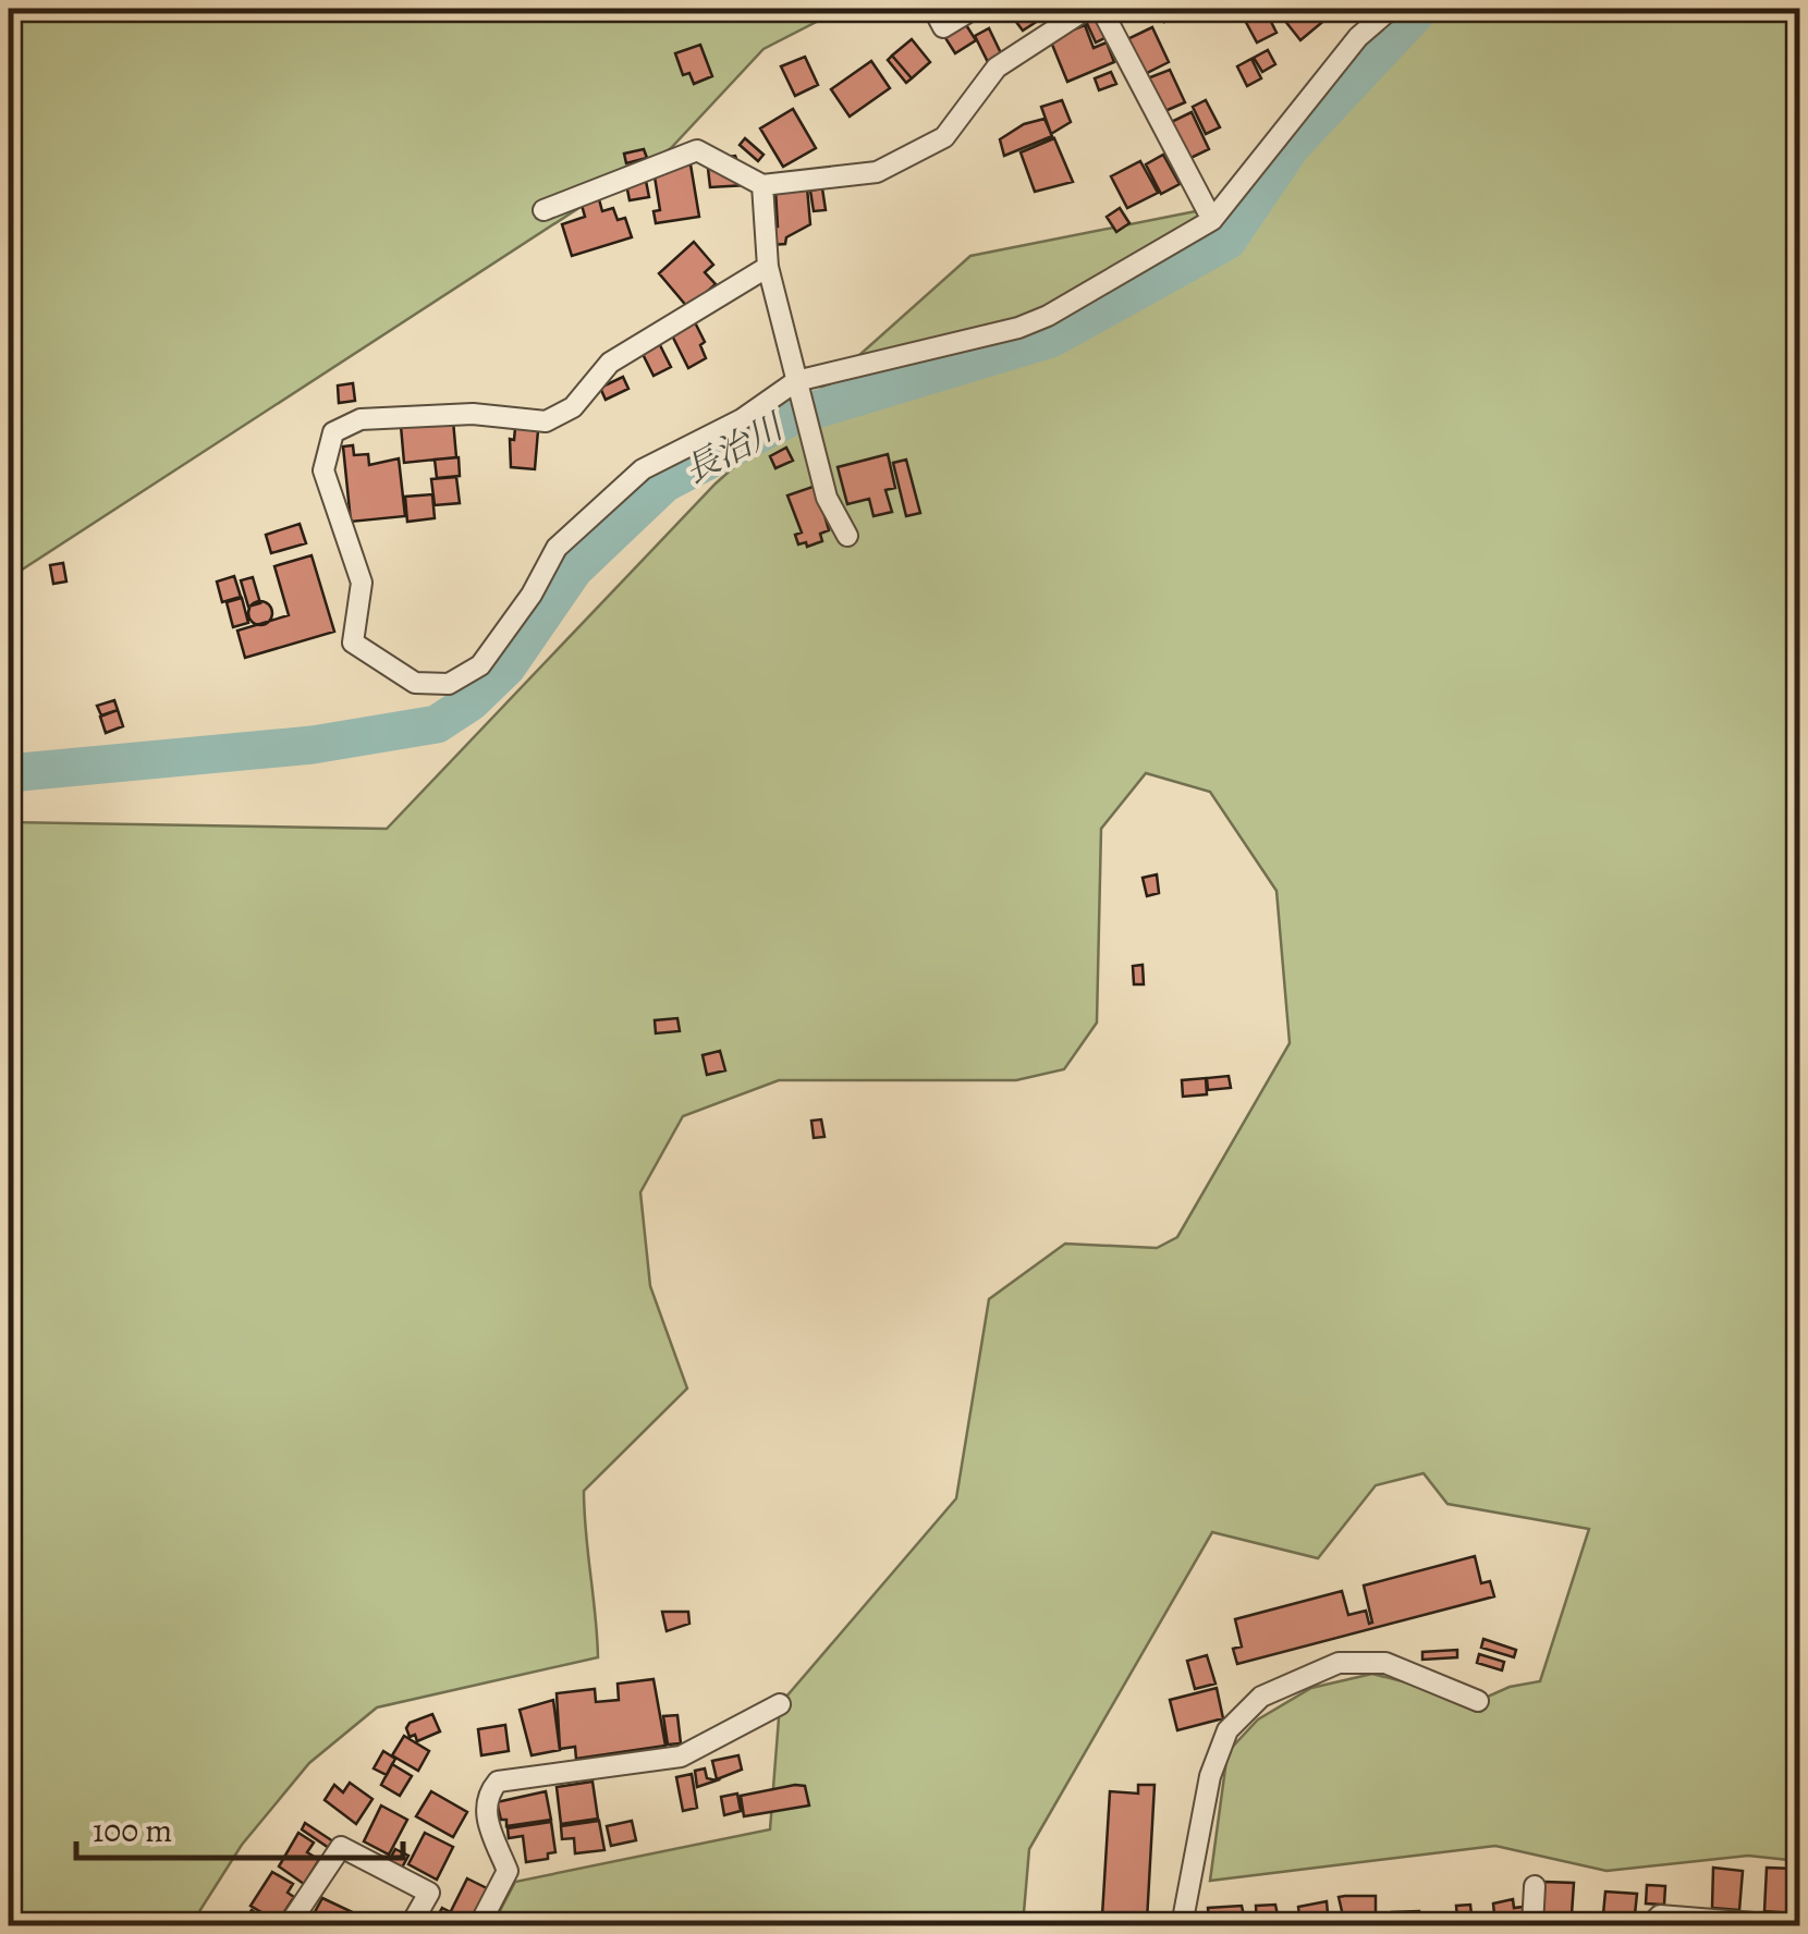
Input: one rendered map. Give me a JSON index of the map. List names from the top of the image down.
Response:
{
  "water": ["長治川"],
  "scale_bar": "100 m"
}
